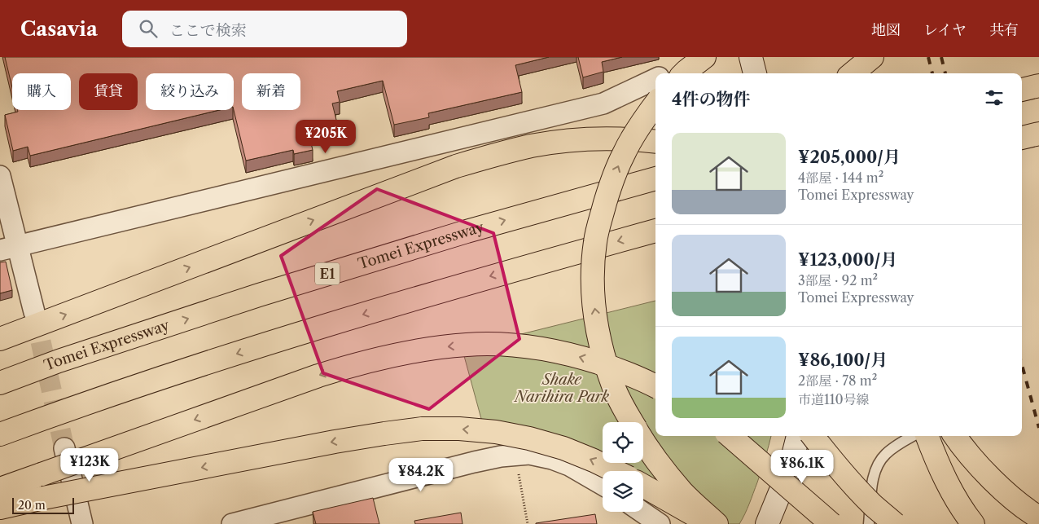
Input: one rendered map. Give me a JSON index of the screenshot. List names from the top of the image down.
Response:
{
  "streets": {
    "highway": ["Tomei Expressway", "E1"]
  },
  "parks": ["Shake Narihira Park"],
  "scale_bar": "20 m",
  "page": {
    "header": "Casavia",
    "search": "ここで検索",
    "nav": ["地図", "レイヤ", "共有"],
    "chip": [
      "購入",
      "賃貸",
      "絞り込み",
      "新着"
    ],
    "heading": "4件の物件",
    "price": [
      "¥205K",
      "¥123K",
      "¥86.1K",
      "¥84.2K"
    ],
    "list": [
      {
        "name": "¥205,000/月",
        "note": "4部屋 · 144 m² · Tomei Expressway"
      },
      {
        "name": "¥123,000/月",
        "note": "3部屋 · 92 m² · Tomei Expressway"
      },
      {
        "name": "¥86,100/月",
        "note": "2部屋 · 78 m² · 市道110号線"
      }
    ],
    "scale": "20 m"
  }
}
